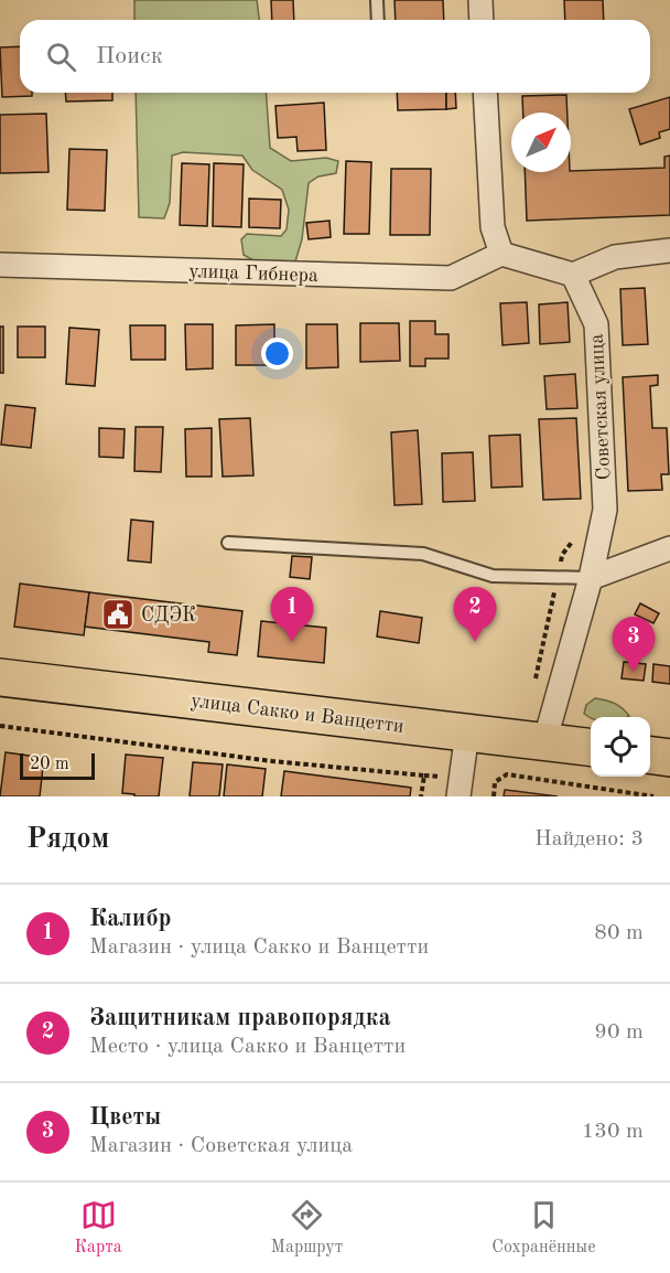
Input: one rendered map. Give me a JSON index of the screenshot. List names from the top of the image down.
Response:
{
  "streets": {
    "main road": ["улица Сакко и Ванцетти"],
    "street": ["улица Гибнера", "Советская улица"]
  },
  "crossings": [
    ["Советская улица", "улица Сакко и Ванцетти"]
  ],
  "places": {
    "public building": ["СДЭК"]
  },
  "scale_bar": "20 m",
  "north": "top right",
  "page": {
    "search": "Поиск",
    "pins": ["1", "2", "3"],
    "scale": "20 m",
    "heading": ["Рядом", "Найдено: 3"],
    "list": [
      {
        "mark": "1",
        "name": "Калибр",
        "note": "Магазин · улица Сакко и Ванцетти",
        "value": "80 m"
      },
      {
        "mark": "2",
        "name": "Защитникам правопорядка",
        "note": "Место · улица Сакко и Ванцетти",
        "value": "90 m"
      },
      {
        "mark": "3",
        "name": "Цветы",
        "note": "Магазин · Советская улица",
        "value": "130 m"
      }
    ],
    "nav": ["Карта", "Маршрут", "Сохранённые"]
  }
}
